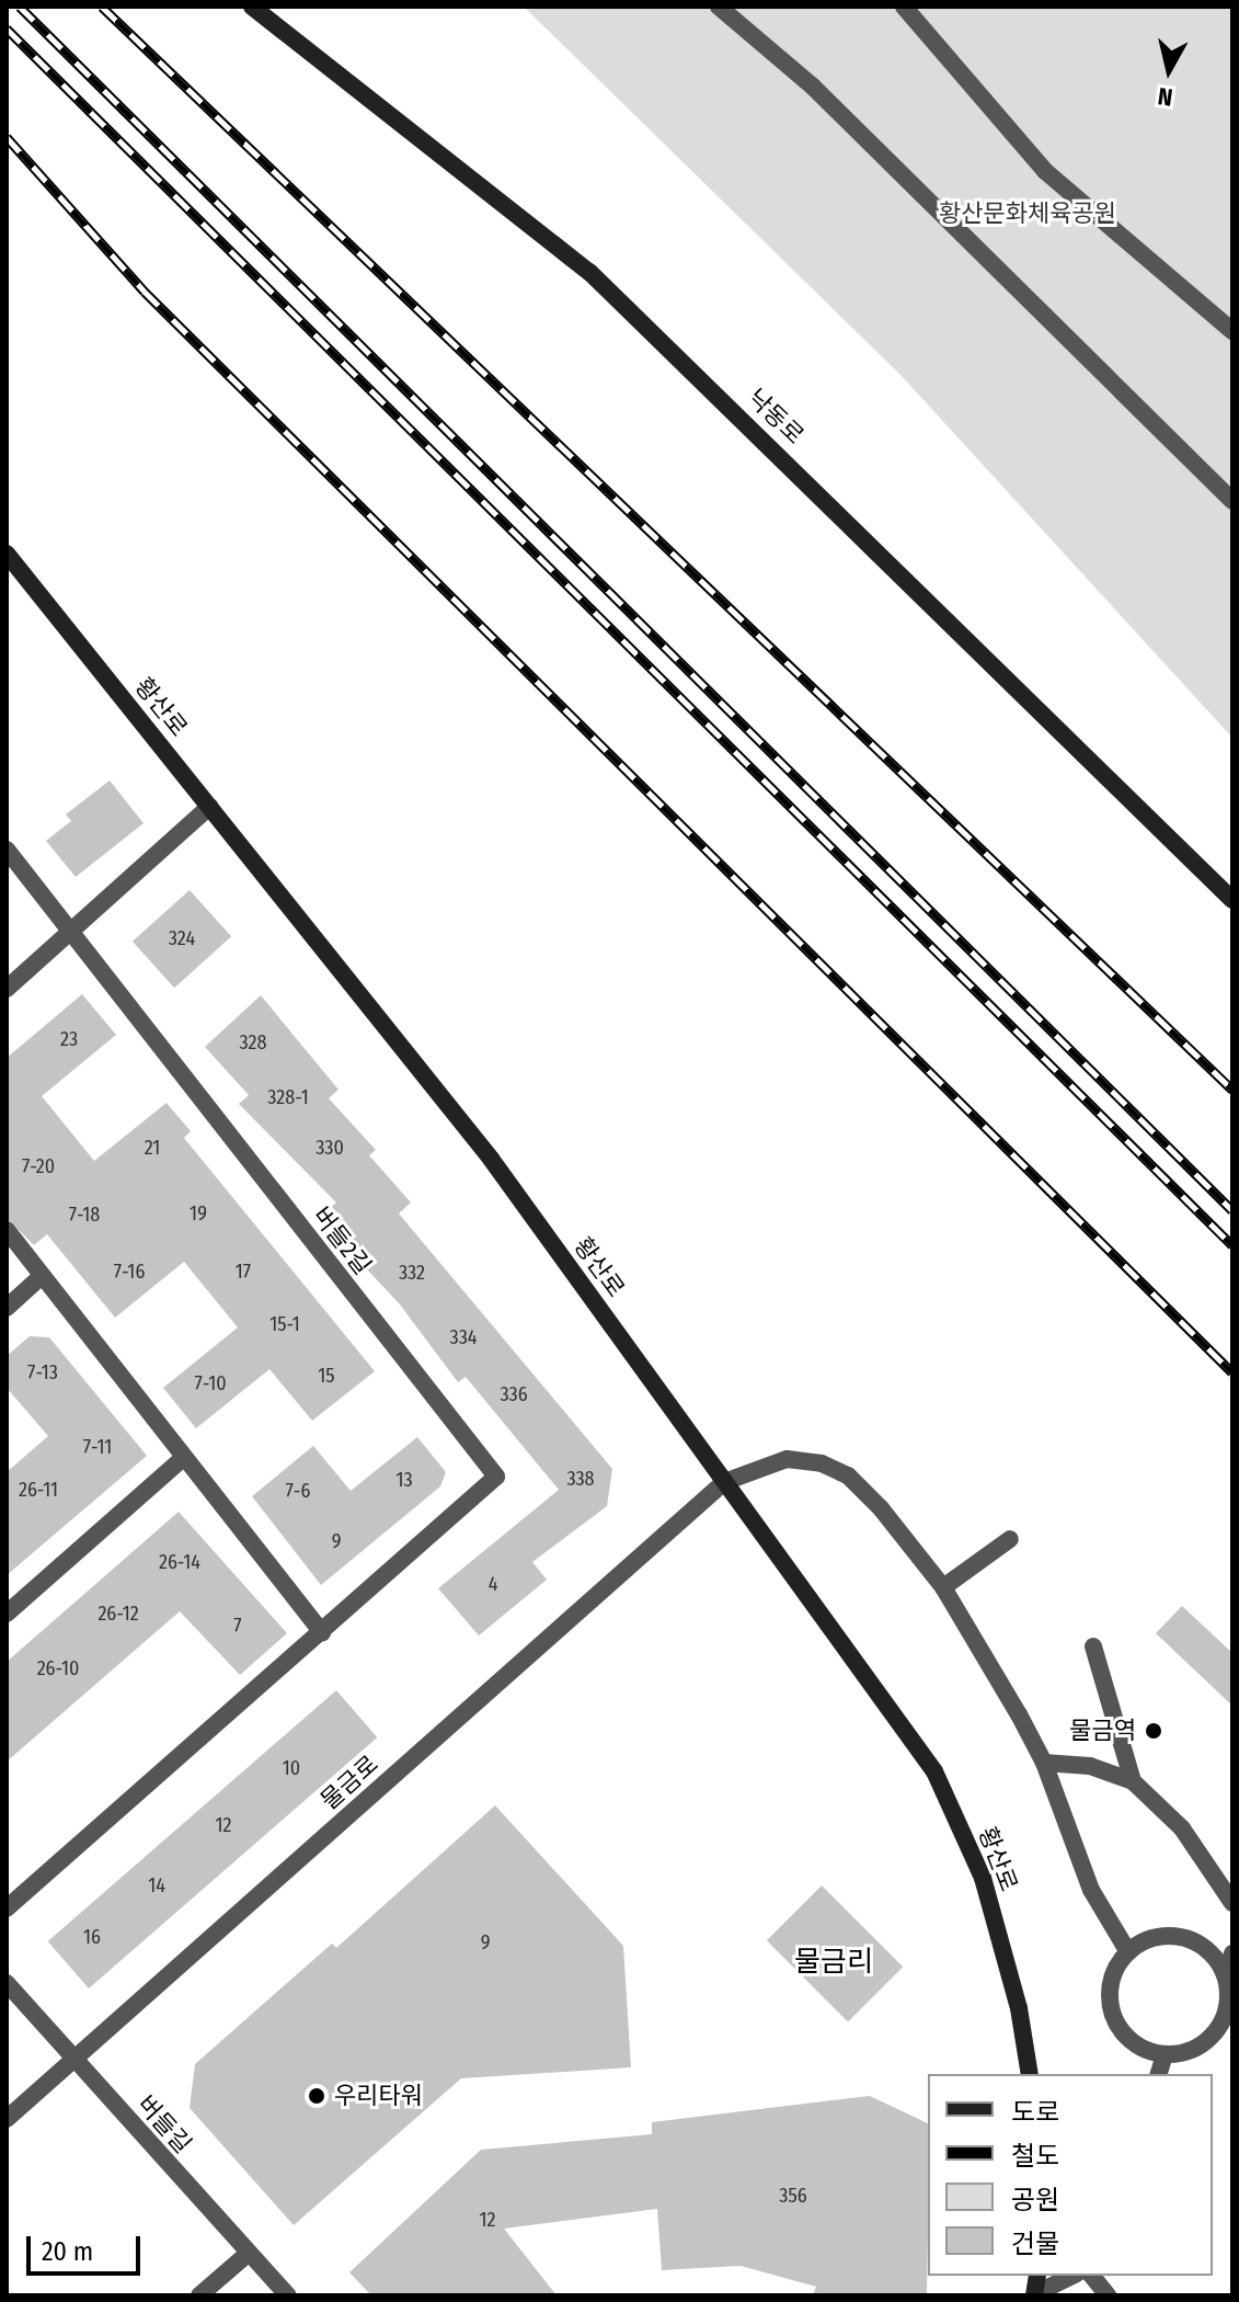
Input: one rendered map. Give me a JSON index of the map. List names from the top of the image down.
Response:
{
  "streets": {
    "main road": ["낙동로", "황산로"],
    "street": ["버들2길", "물금로", "버들길"]
  },
  "crossings": [
    ["황산로", "물금로"],
    ["물금로", "버들길"]
  ],
  "districts": ["물금리"],
  "parks": ["황산문화체육공원"],
  "places": ["물금역", "우리타워"],
  "house_numbers": [
    "324",
    "23",
    "328",
    "328-1",
    "21",
    "330",
    "7-20",
    "19",
    "7-18",
    "7-16",
    "17",
    "332",
    "15-1",
    "334",
    "7-13",
    "15",
    "7-10",
    "336",
    "7-11",
    "338",
    "13",
    "26-11",
    "7-6",
    "9",
    "26-14",
    "4",
    "26-12",
    "7",
    "26-10",
    "10",
    "12",
    "14",
    "16",
    "9",
    "356",
    "12"
  ],
  "legend": [
    "도로",
    "철도",
    "공원",
    "건물"
  ],
  "scale_bar": "20 m",
  "north": "bottom"
}
